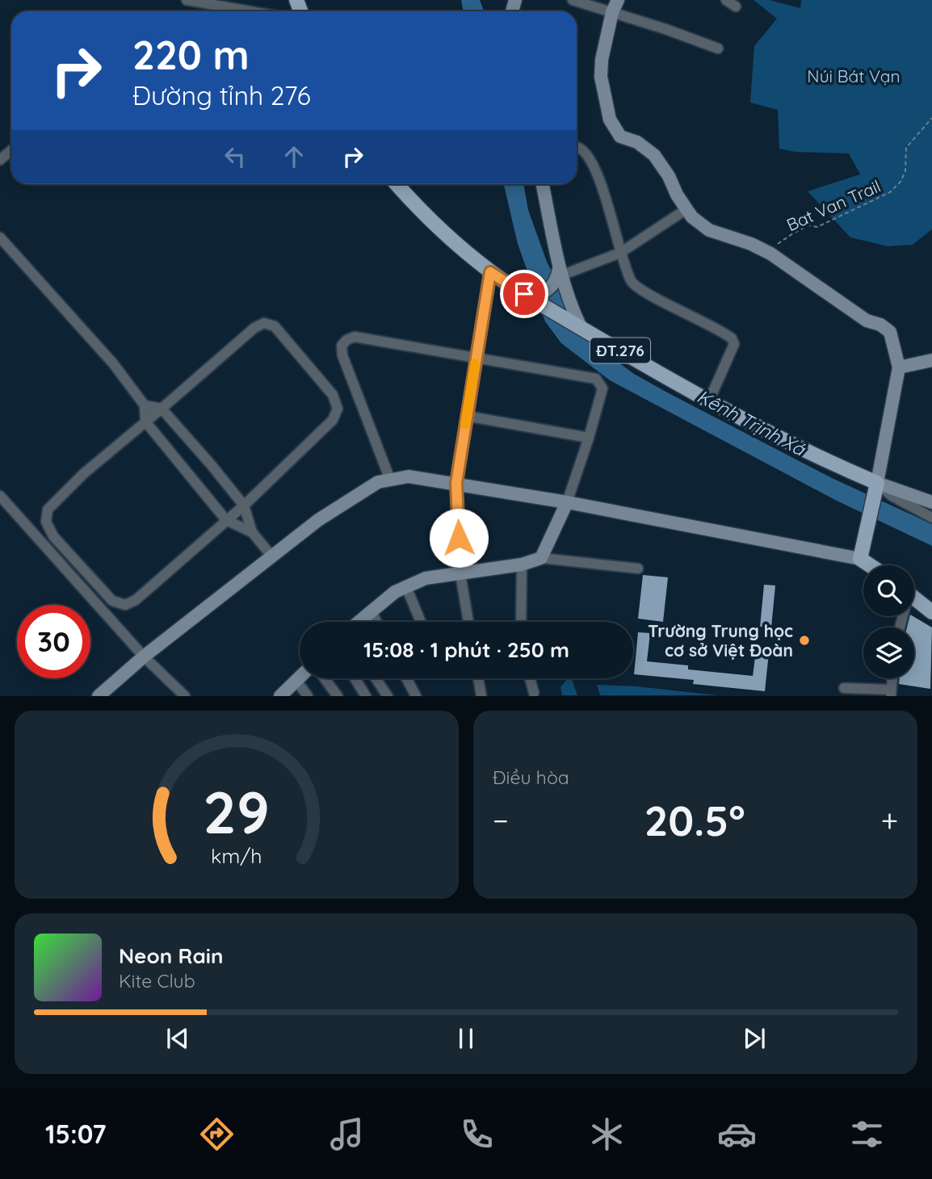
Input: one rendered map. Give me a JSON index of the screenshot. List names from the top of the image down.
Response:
{
  "streets": {
    "main road": ["ĐT.276"],
    "path": ["Bat Van Trail"]
  },
  "water": ["Kênh Trịnh Xá"],
  "parks": ["Núi Bát Vạn"],
  "places": ["Trường Trung học cơ sở Việt Đoàn"],
  "page": {
    "turn": ["220 m", "Đường tỉnh 276"],
    "limit": "30",
    "trip": "15:08 · 1 phút · 250 m",
    "tile": "Điều hòa",
    "heat": ["−", "20.5°", "+"],
    "song": ["Neon Rain", "Kite Club"],
    "tabs": "15:07",
    "gauge": ["29", "km/h"]
  }
}
